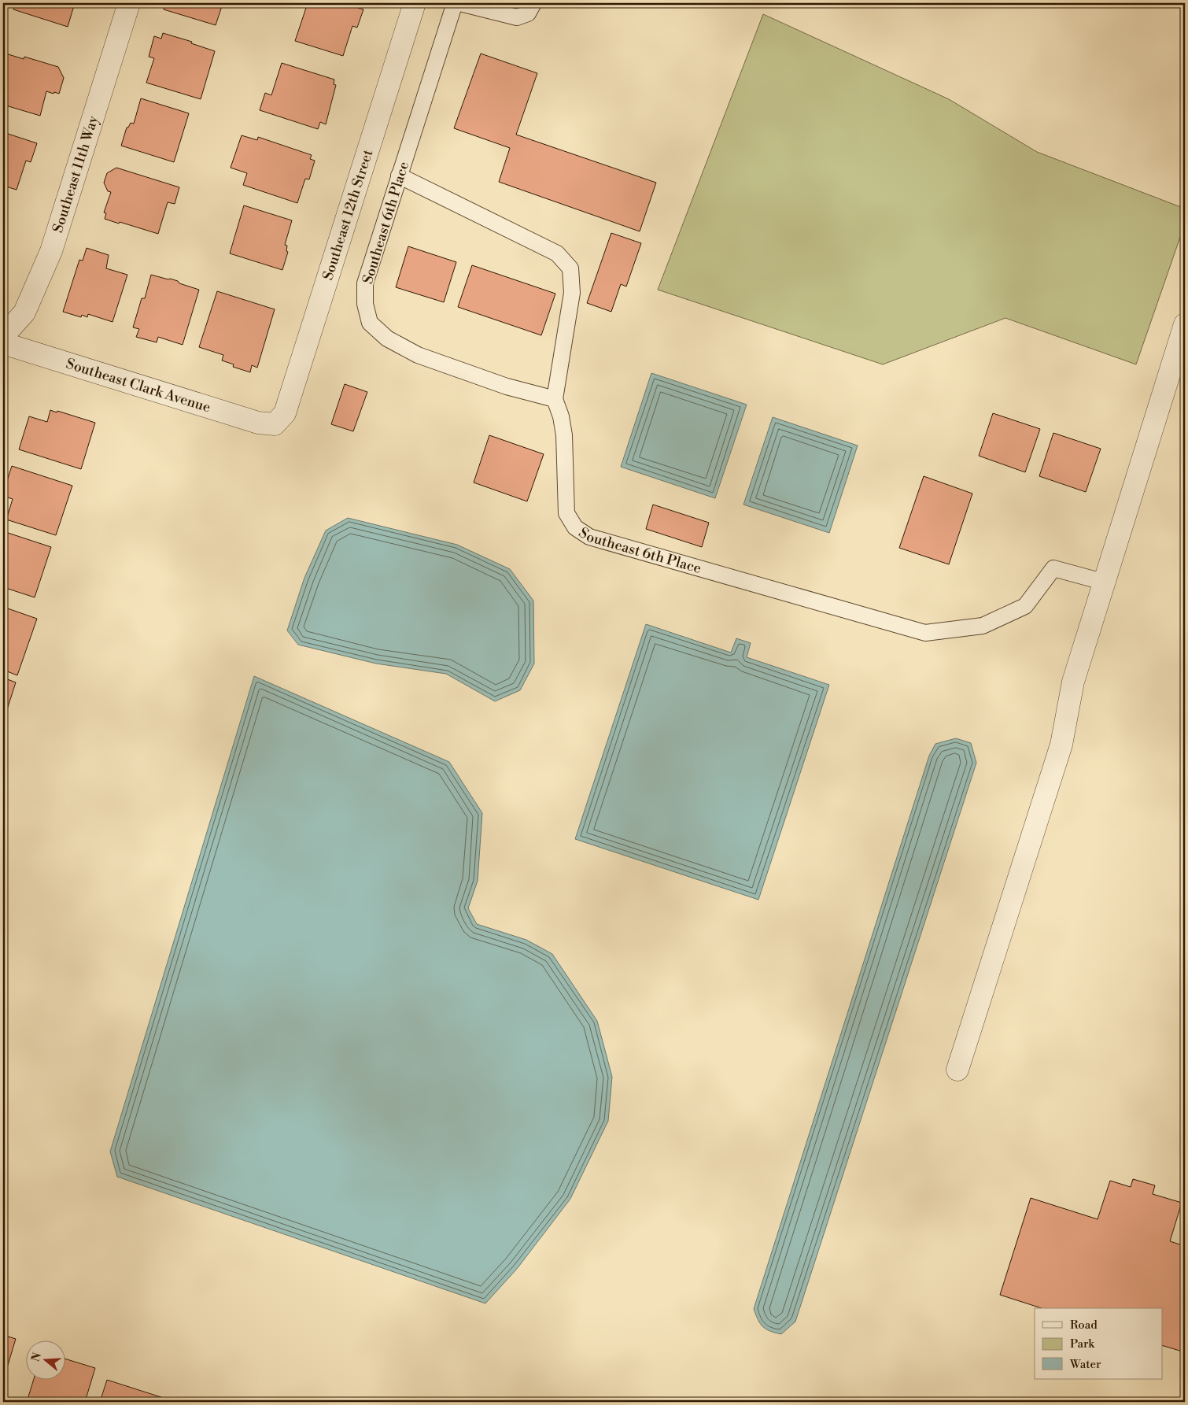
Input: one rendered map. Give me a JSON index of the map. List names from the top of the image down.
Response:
{
  "streets": {
    "street": ["Southeast 11th Way", "Southeast 12th Street", "Southeast Clark Avenue"],
    "lane": ["Southeast 6th Place"]
  },
  "crossings": [
    ["Southeast 12th Street", "Southeast Clark Avenue"]
  ],
  "legend": ["Road", "Park", "Water"],
  "north": "left"
}
